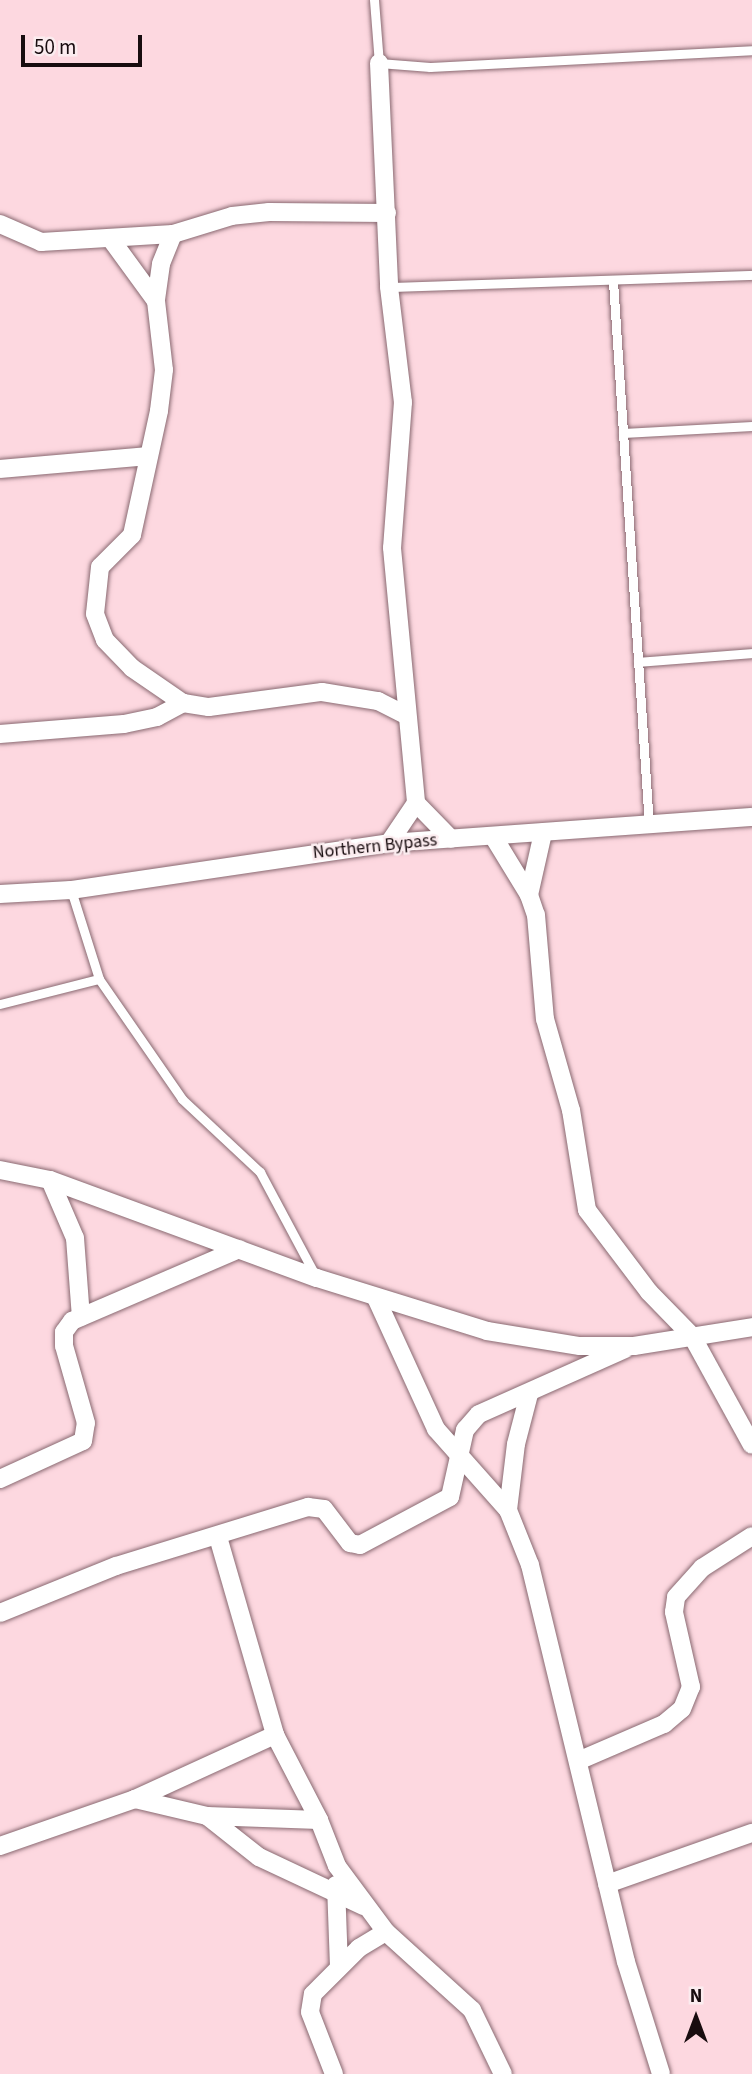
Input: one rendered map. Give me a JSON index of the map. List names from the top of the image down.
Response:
{
  "streets": {
    "street": ["Northern Bypass"]
  },
  "scale_bar": "50 m",
  "north": "top"
}
